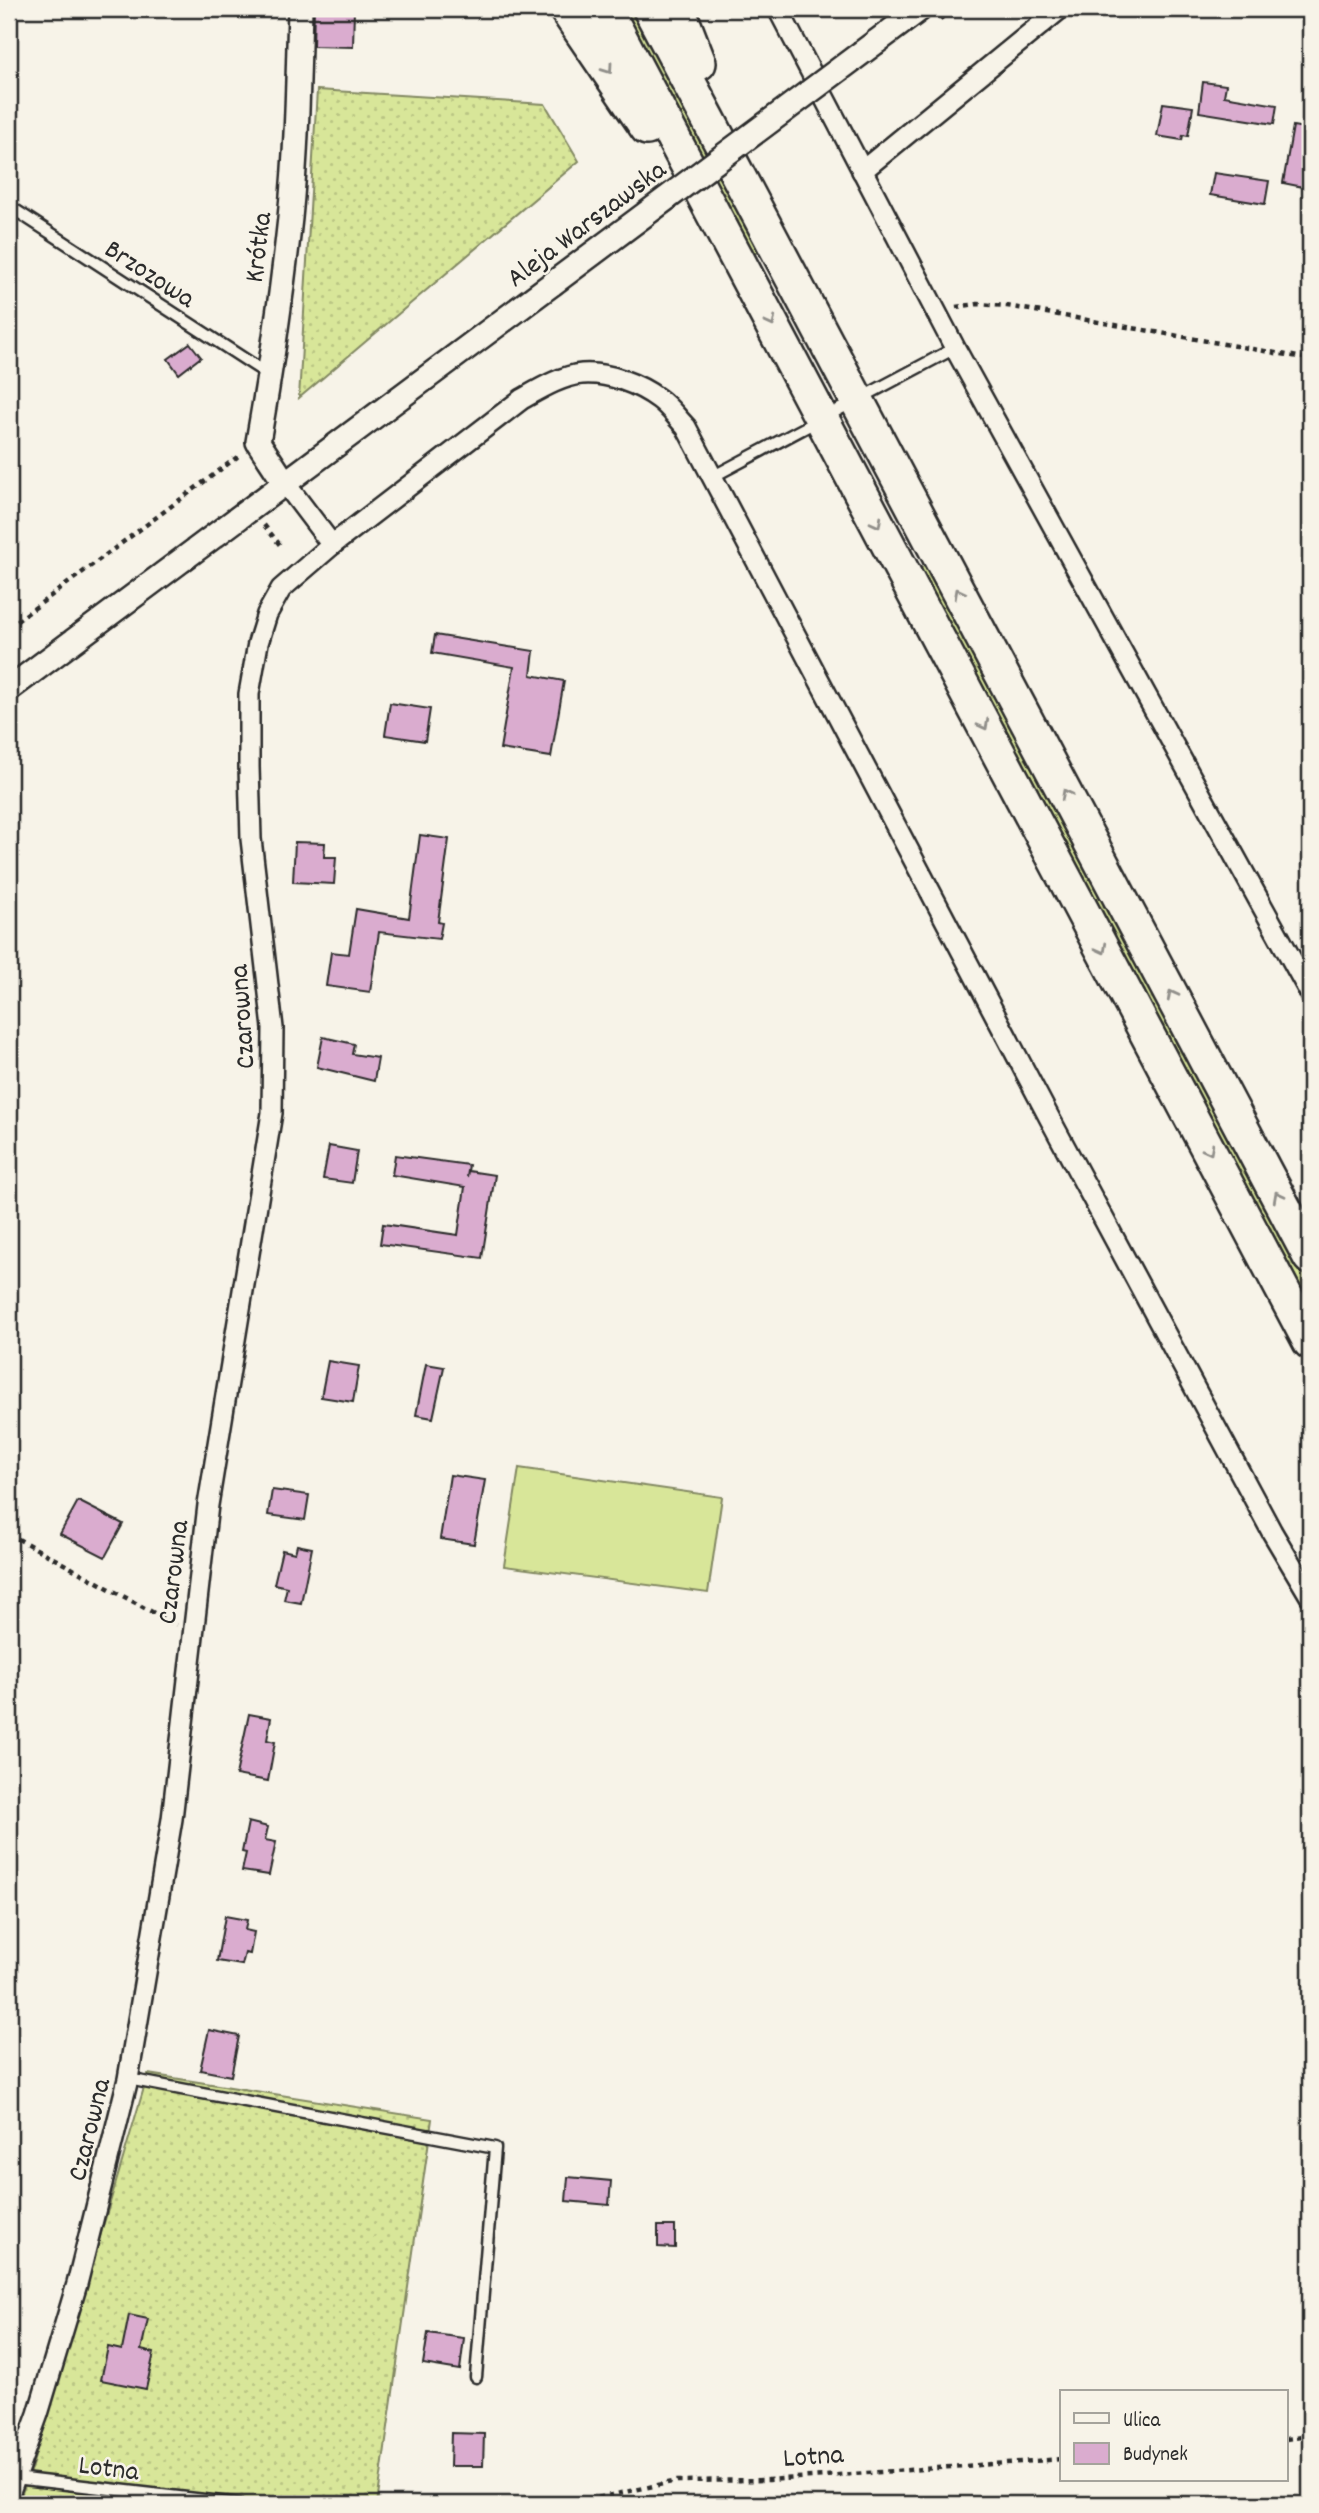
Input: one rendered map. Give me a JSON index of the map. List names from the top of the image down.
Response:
{
  "streets": {
    "street": ["Aleja Warszawska", "Krótka", "Czarowna"],
    "lane": ["Brzozowa", "Lotna"]
  },
  "crossings": [
    ["Krótka", "Brzozowa"],
    ["Czarowna", "Lotna"]
  ],
  "legend": ["Ulica", "Budynek"]
}
